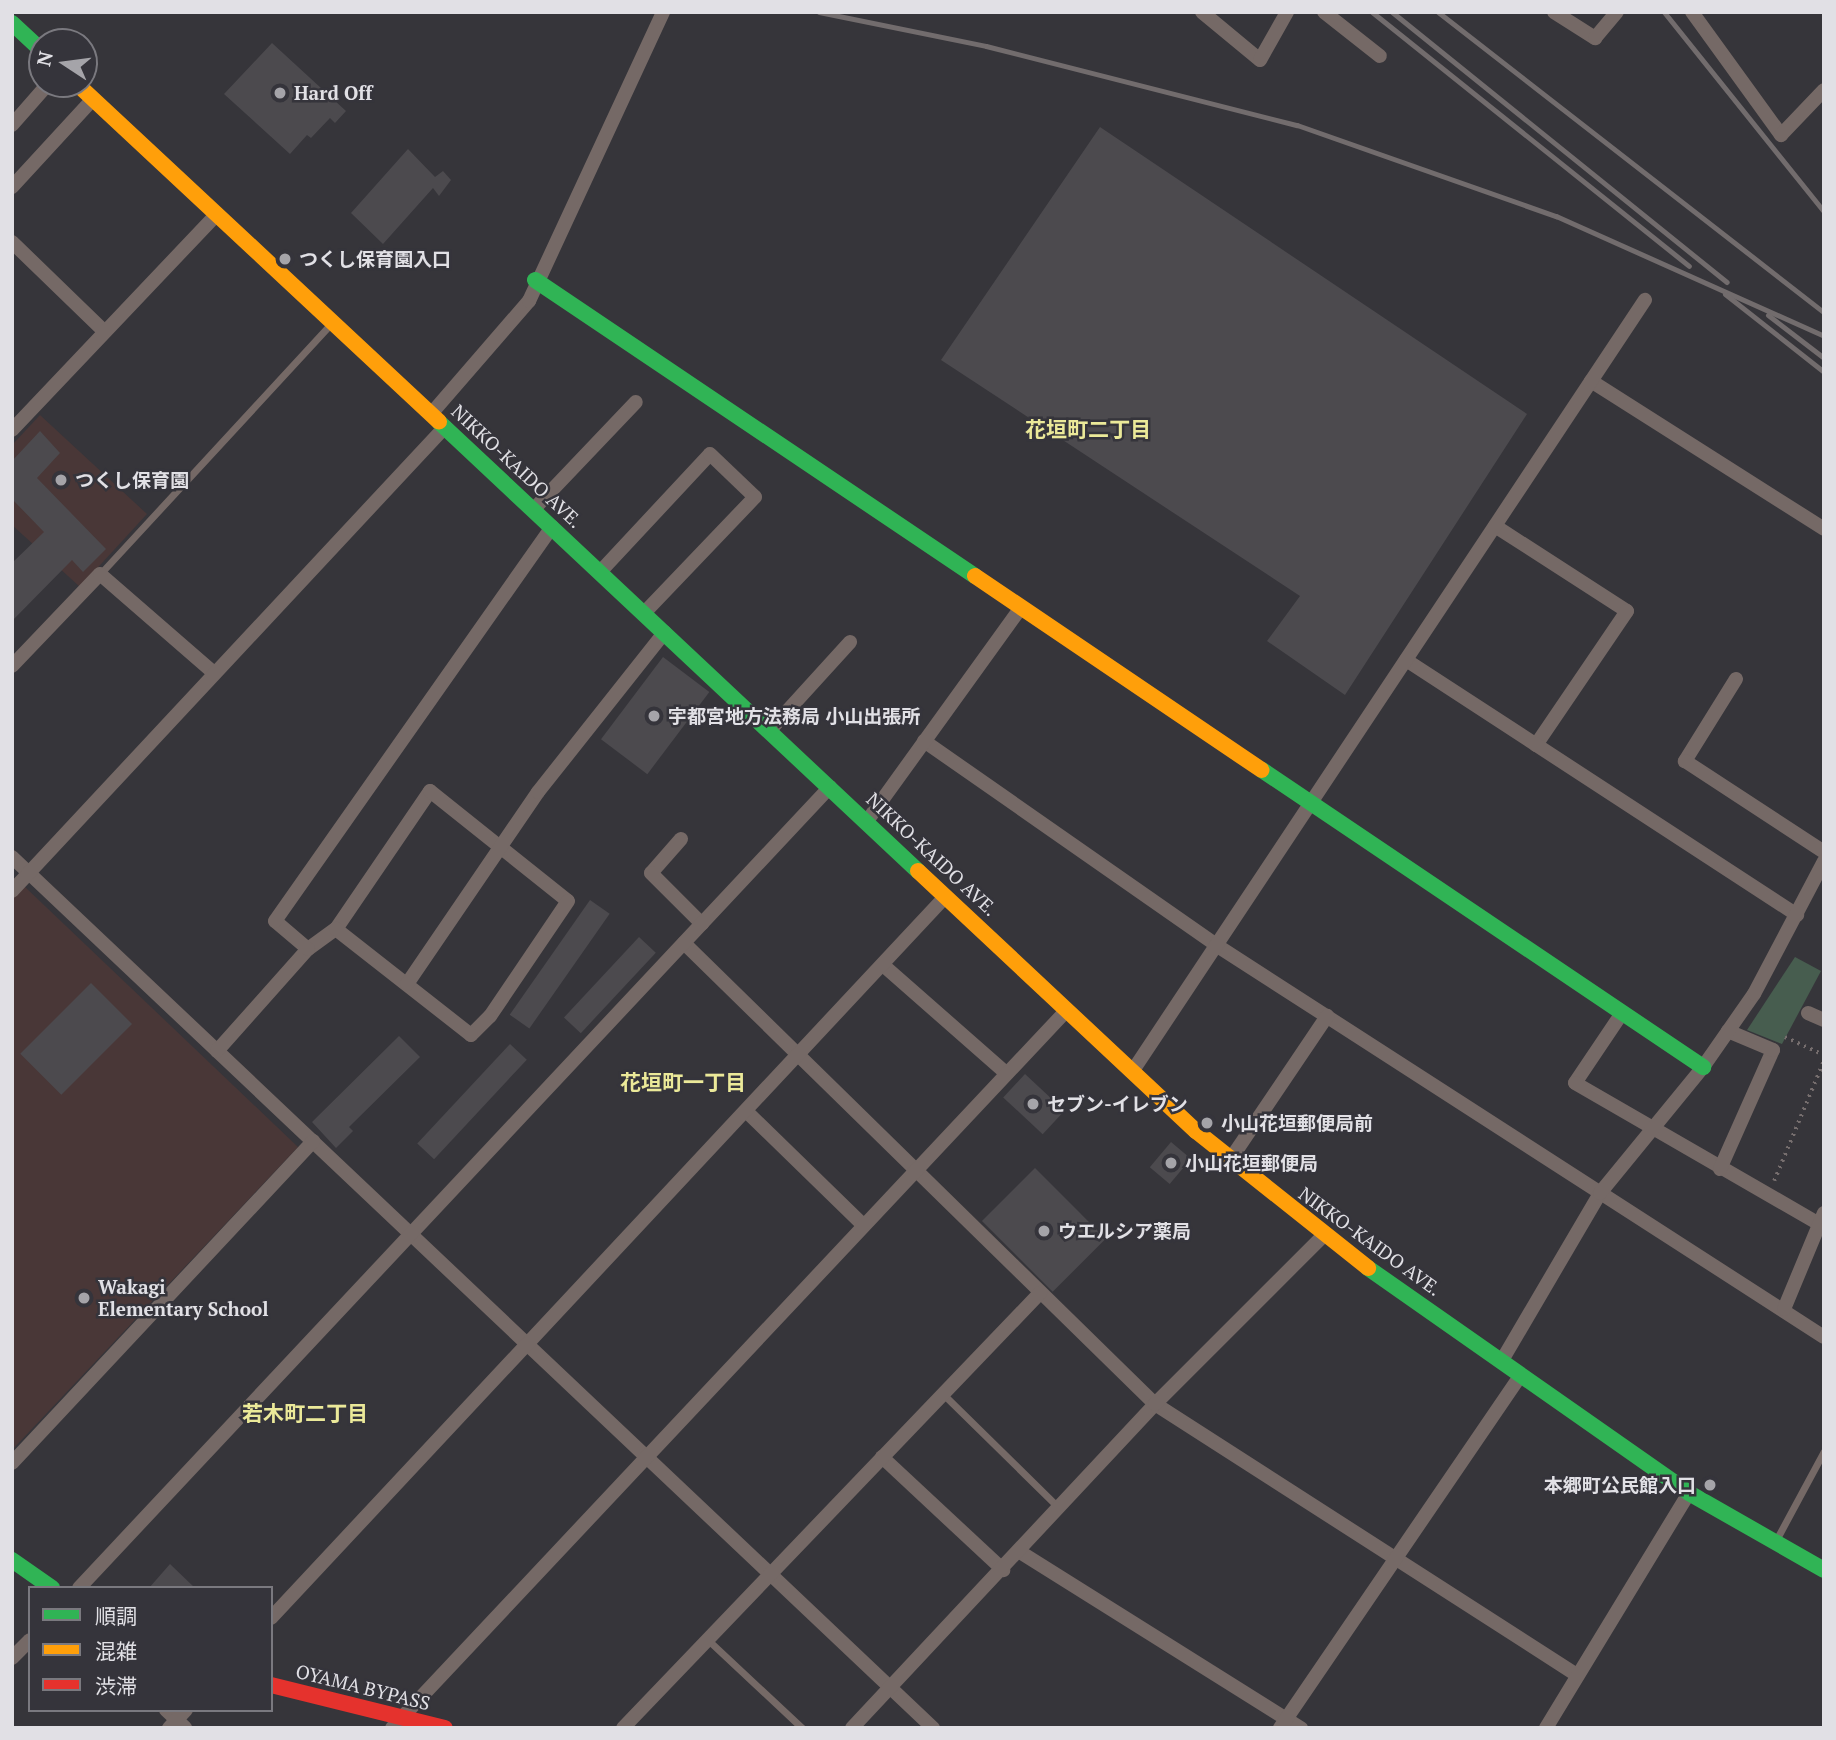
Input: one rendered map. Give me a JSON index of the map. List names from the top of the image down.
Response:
{
  "streets": {
    "main road": ["NIKKO-KAIDO AVE.", "OYAMA BYPASS"]
  },
  "districts": ["花垣町二丁目", "花垣町一丁目", "若木町二丁目"],
  "places": [
    "Hard Off",
    "つくし保育園入口",
    "つくし保育園",
    "宇都宮地方法務局 小山出張所",
    "セブン-イレブン",
    "小山花垣郵便局前",
    "小山花垣郵便局",
    "ウエルシア薬局",
    "Wakagi Elementary School",
    "本郷町公民館入口"
  ],
  "legend": ["順調", "混雑", "渋滞"],
  "north": "left"
}
